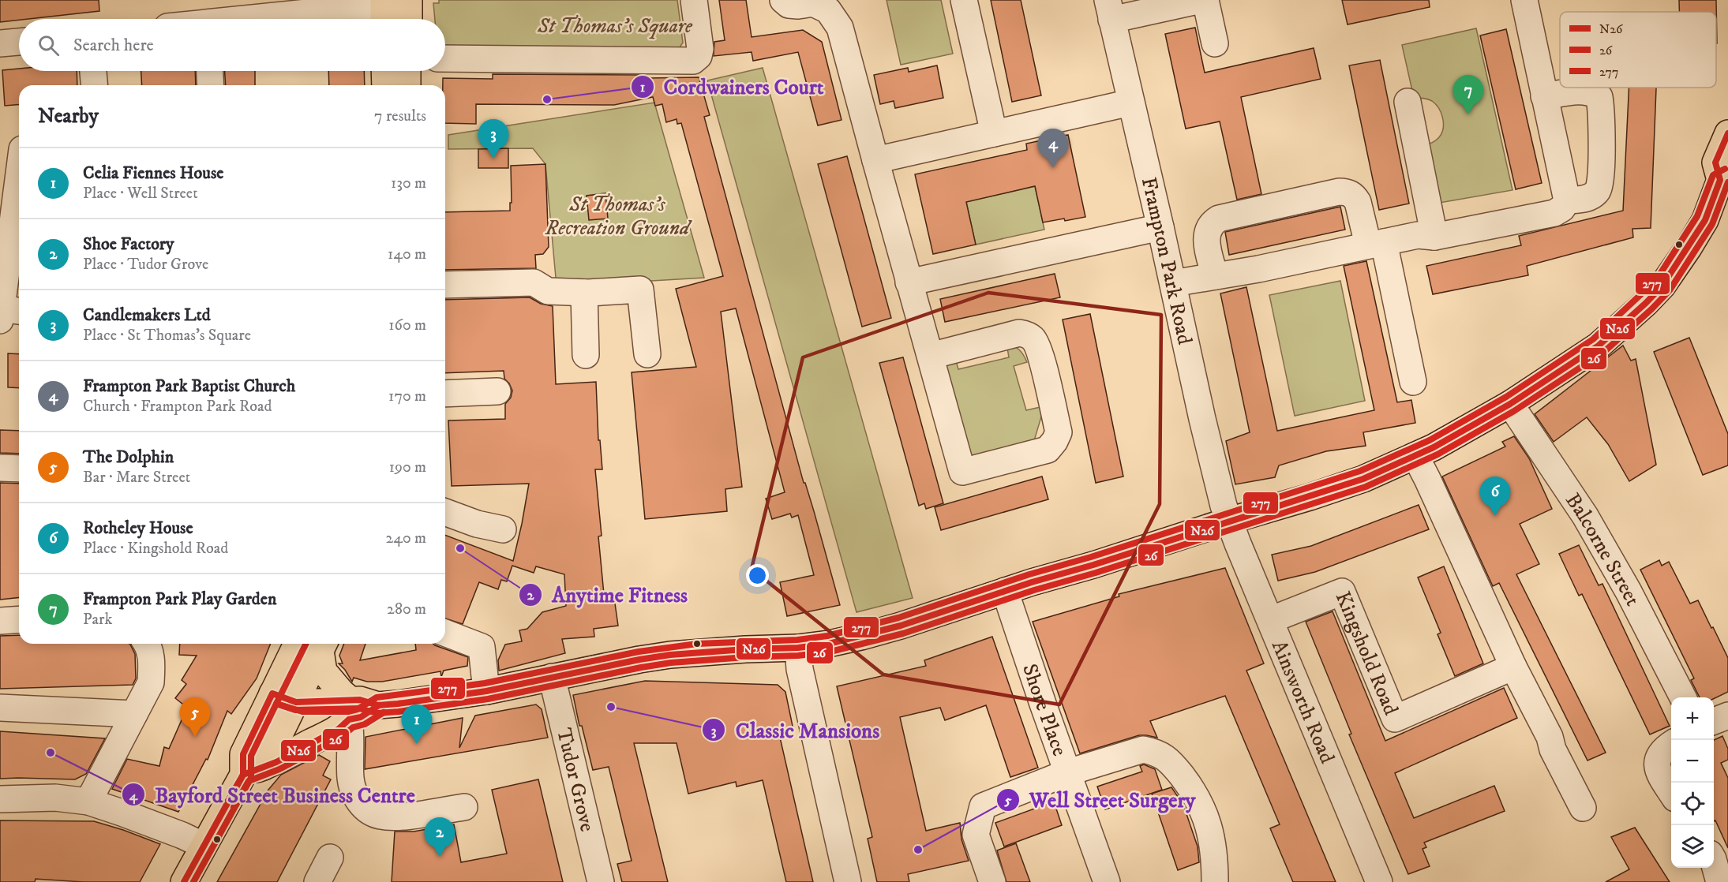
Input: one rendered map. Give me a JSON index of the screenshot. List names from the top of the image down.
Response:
{
  "streets": {
    "street": [
      "Frampton Park Road",
      "Balcorne Street",
      "Kingshold Road",
      "Ainsworth Road",
      "Shore Place",
      "Tudor Grove"
    ]
  },
  "crossings": [
    ["Frampton Park Road", "Ainsworth Road"],
    ["Kingshold Road", "Ainsworth Road"]
  ],
  "parks": ["St Thomas's Square", "St Thomas's Recreation Ground"],
  "places": [
    "Cordwainers Court",
    "Anytime Fitness",
    "Classic Mansions",
    "Bayford Street Business Centre",
    "Well Street Surgery"
  ],
  "lines": ["transit line N26", "transit line 277", "transit line 26"],
  "legend": ["N26", "26", "277"],
  "page": {
    "search": "Search here",
    "pins": [
      "7",
      "3",
      "4",
      "6",
      "5",
      "1",
      "2"
    ],
    "heading": ["Nearby", "7 results"],
    "list": [
      {
        "mark": "1",
        "name": "Celia Fiennes House",
        "note": "Place · Well Street",
        "value": "130 m"
      },
      {
        "mark": "2",
        "name": "Shoe Factory",
        "note": "Place · Tudor Grove",
        "value": "140 m"
      },
      {
        "mark": "3",
        "name": "Candlemakers Ltd",
        "note": "Place · St Thomas's Square",
        "value": "160 m"
      },
      {
        "mark": "4",
        "name": "Frampton Park Baptist Church",
        "note": "Church · Frampton Park Road",
        "value": "170 m"
      },
      {
        "mark": "5",
        "name": "The Dolphin",
        "note": "Bar · Mare Street",
        "value": "190 m"
      },
      {
        "mark": "6",
        "name": "Rotheley House",
        "note": "Place · Kingshold Road",
        "value": "240 m"
      },
      {
        "mark": "7",
        "name": "Frampton Park Play Garden",
        "note": "Park",
        "value": "280 m"
      }
    ],
    "map_buttons": ["+", "−"]
  }
}
